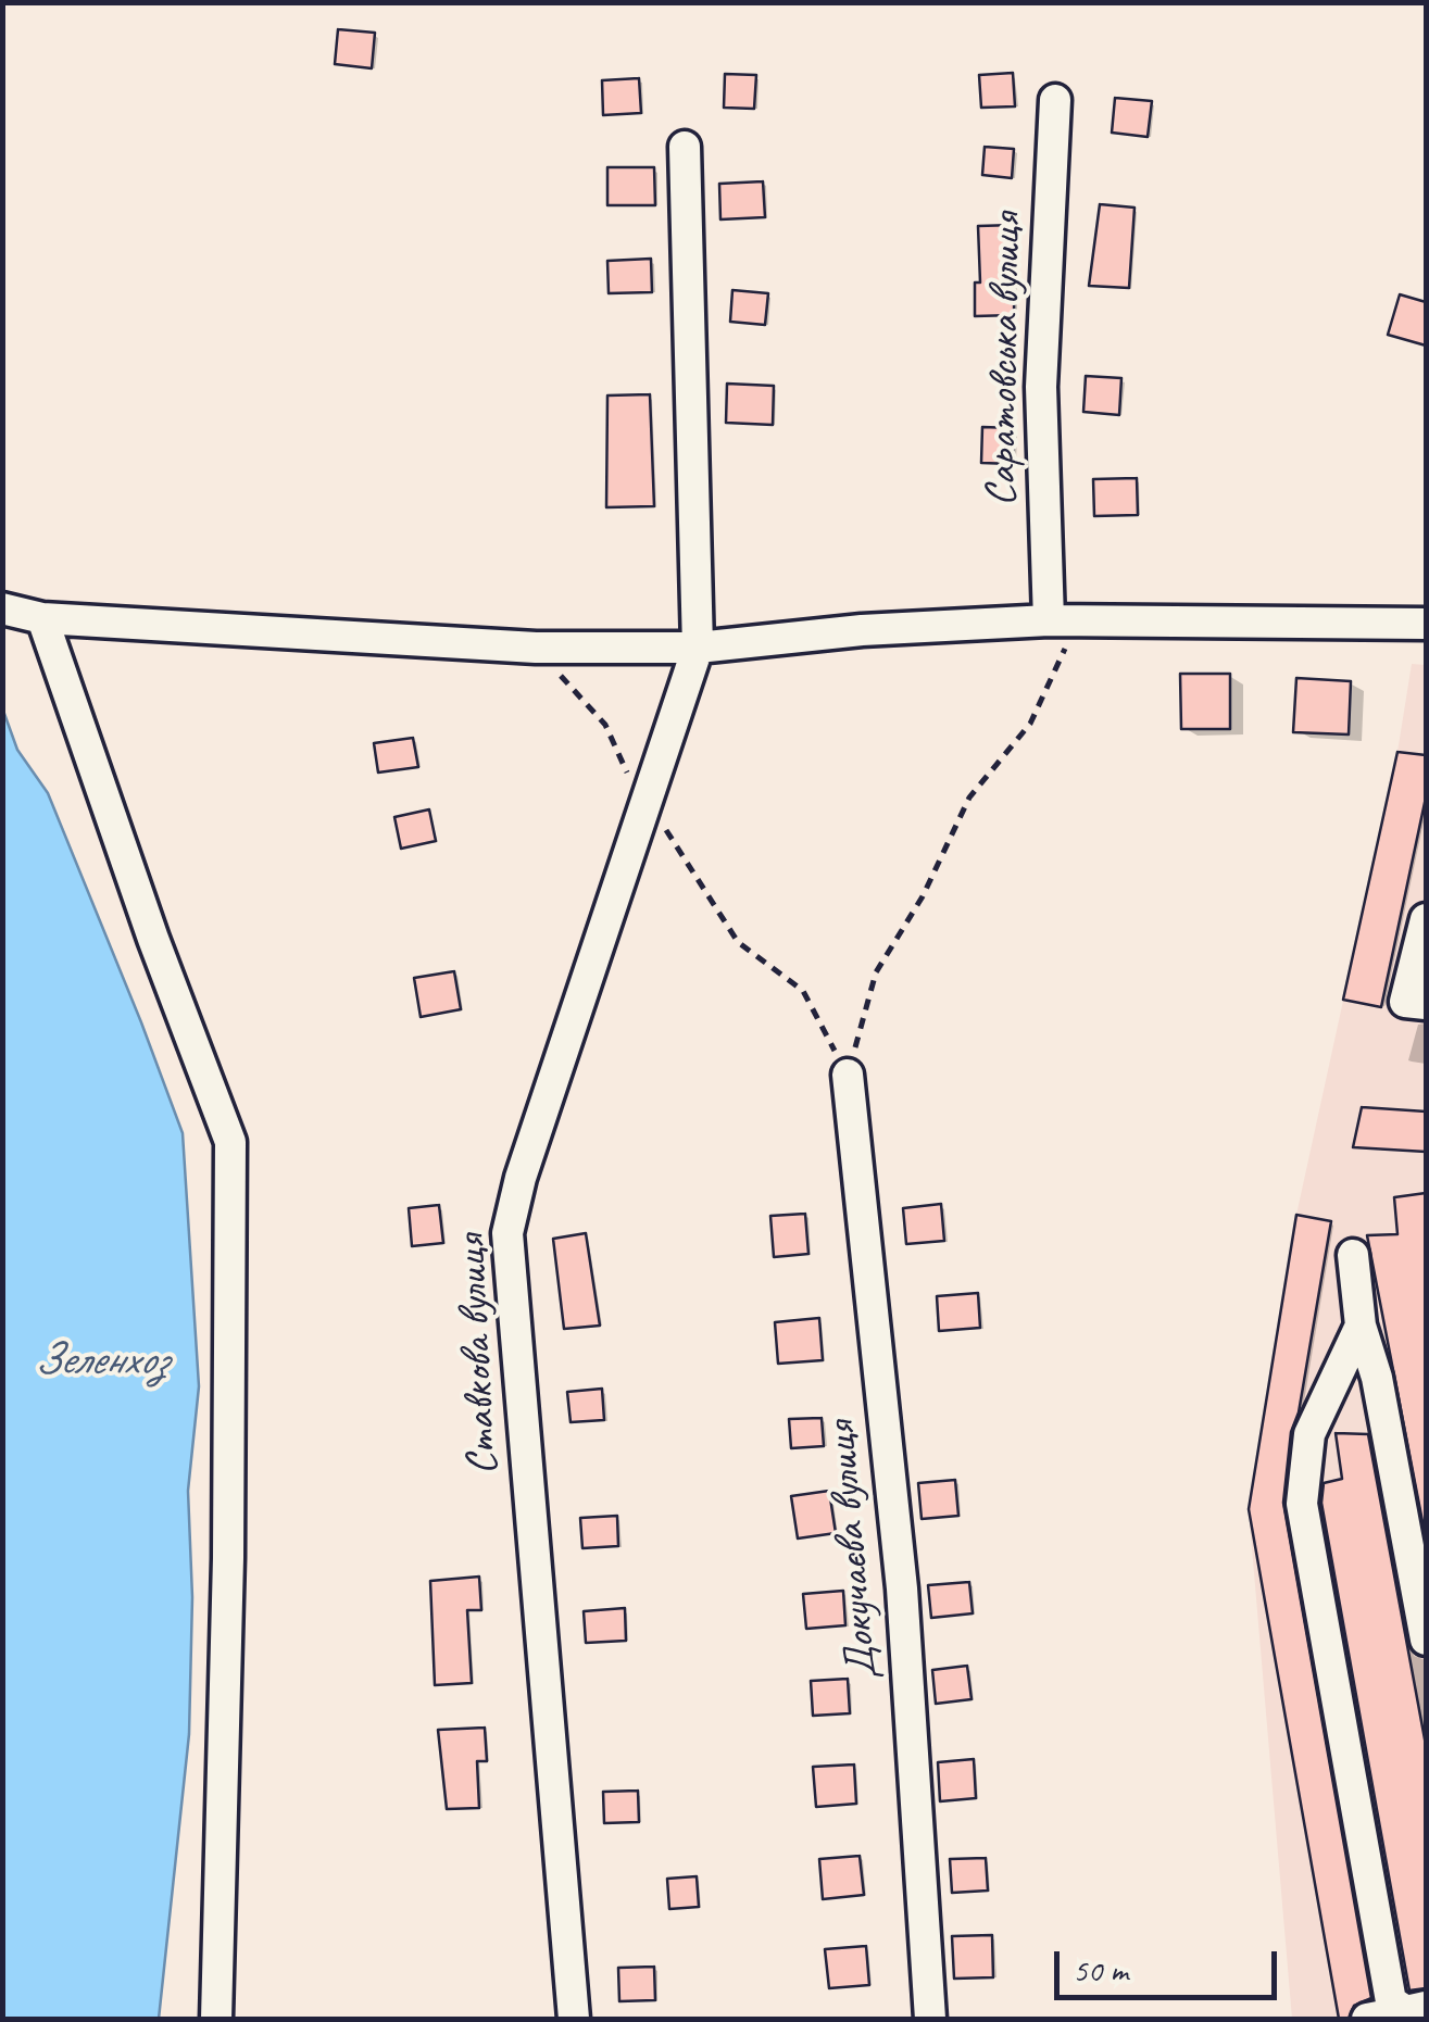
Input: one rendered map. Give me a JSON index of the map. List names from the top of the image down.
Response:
{
  "streets": {
    "street": ["Саратовська вулиця", "Ставкова вулиця", "Докучаєва вулиця"]
  },
  "water": ["Зеленхоз"],
  "scale_bar": "50 m"
}
